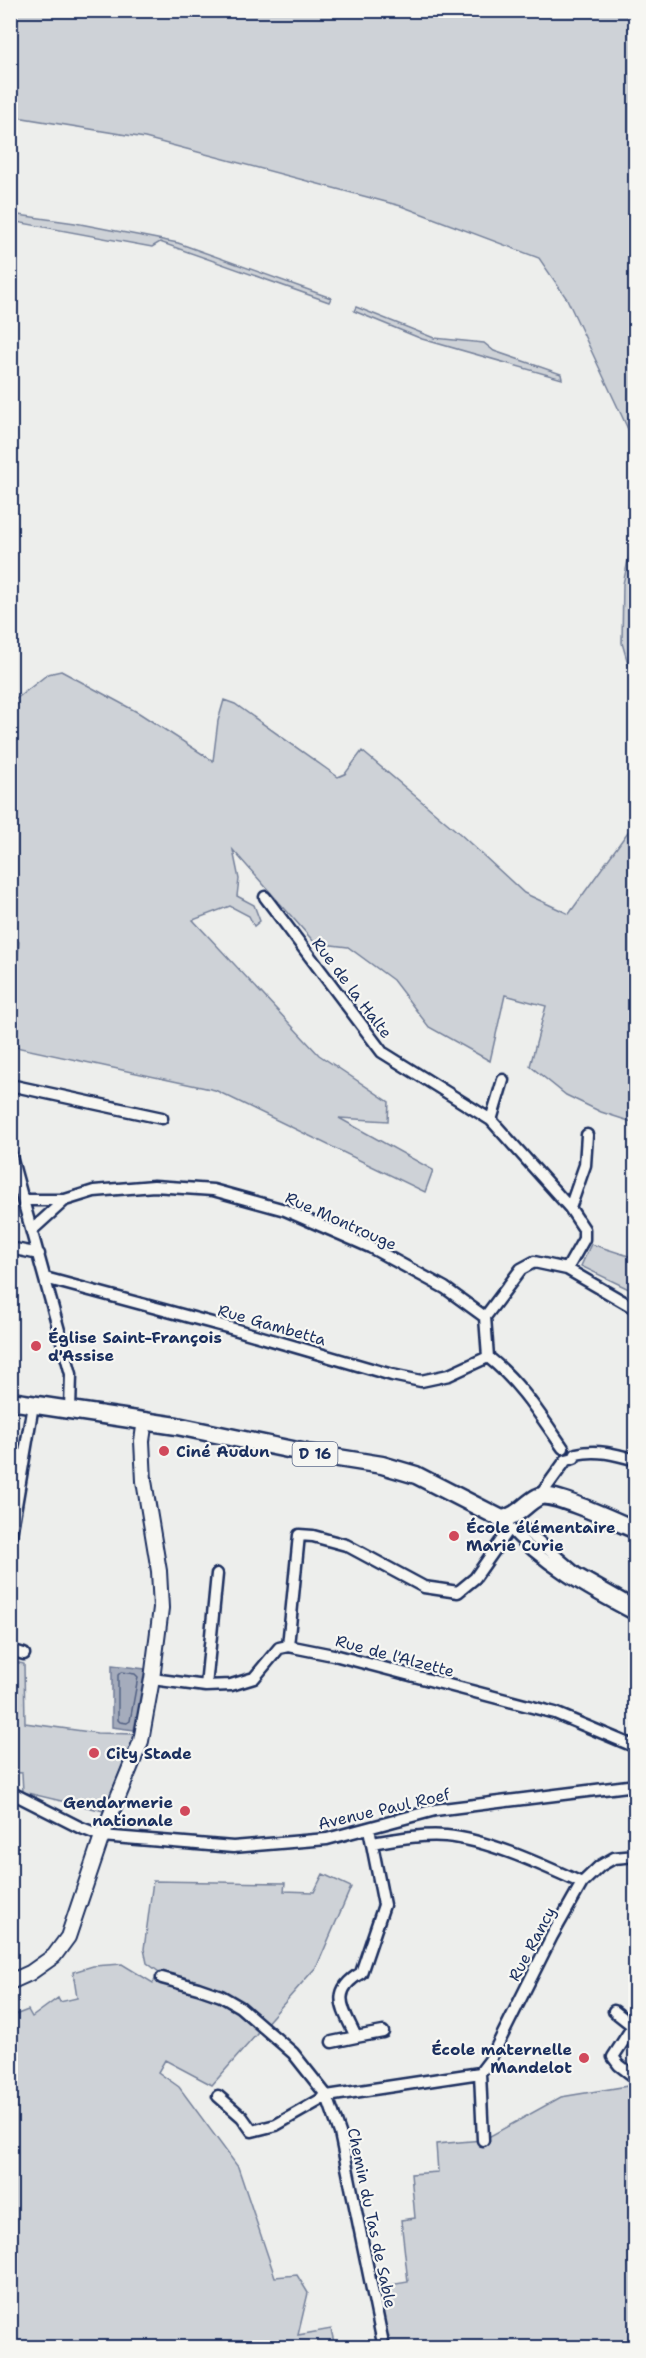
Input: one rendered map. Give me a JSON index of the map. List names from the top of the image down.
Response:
{
  "streets": {
    "main road": ["D 16"],
    "street": [
      "Rue de la Halte",
      "Rue Montrouge",
      "Rue Gambetta",
      "Rue de l'Alzette",
      "Avenue Paul Roef",
      "Rue Rancy",
      "Chemin du Tas de Sable"
    ]
  },
  "places": [
    "Église Saint-François d'Assise",
    "Ciné Audun",
    "École élémentaire Marie Curie",
    "City Stade",
    "Gendarmerie nationale",
    "École maternelle Mandelot"
  ]
}
